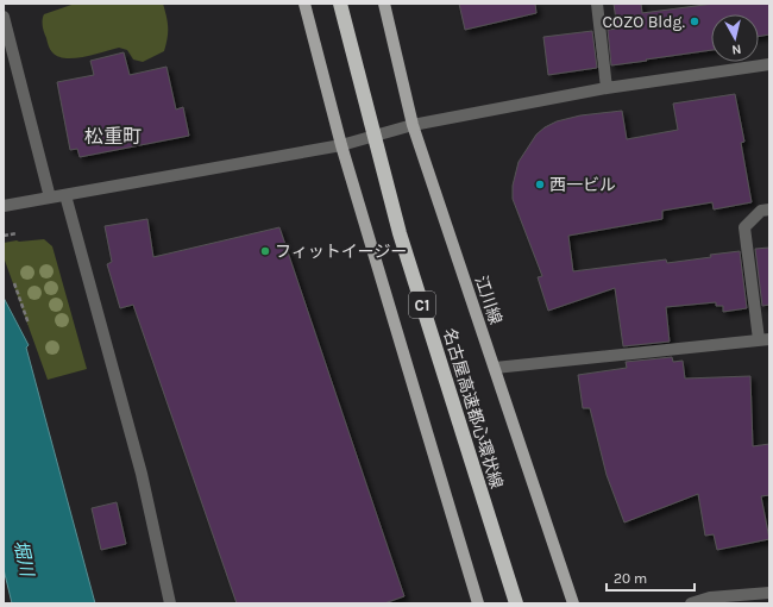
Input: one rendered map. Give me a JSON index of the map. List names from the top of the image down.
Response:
{
  "streets": {
    "highway": ["C1", "名古屋高速都心環状線"],
    "main road": ["江川線"]
  },
  "districts": ["松重町"],
  "water": ["堀川"],
  "places": ["COZO Bldg.", "西一ビル", "フィットイージー"],
  "scale_bar": "20 m",
  "north": "bottom"
}
